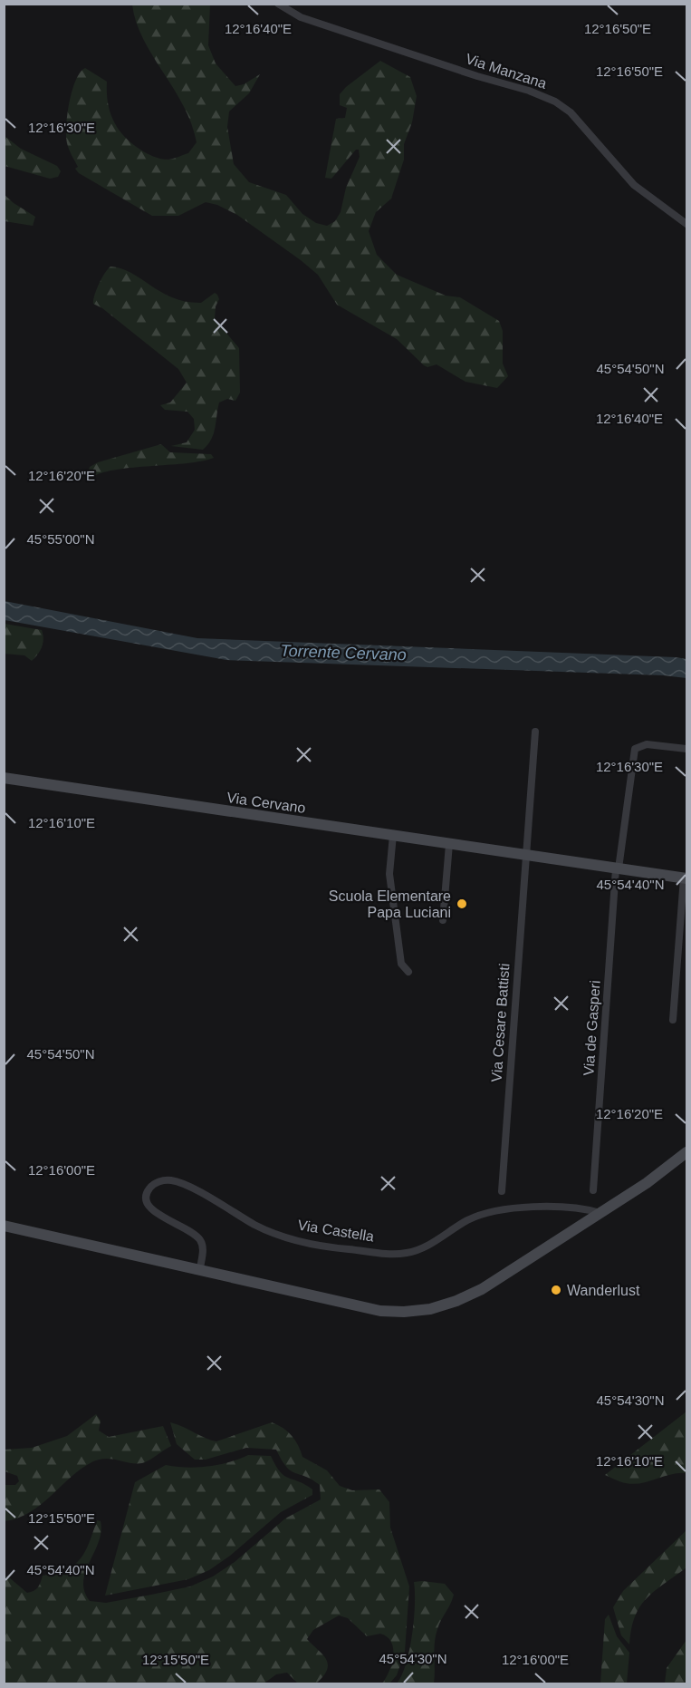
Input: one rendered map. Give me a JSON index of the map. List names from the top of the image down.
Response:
{
  "streets": {
    "main road": ["Via Cervano"],
    "street": [
      "Via Manzana",
      "Via Cesare Battisti",
      "Via de Gasperi",
      "Via Castella"
    ]
  },
  "crossings": [
    ["Via Cervano", "Via Cesare Battisti"],
    ["Via Cervano", "Via de Gasperi"]
  ],
  "water": ["Torrente Cervano"],
  "places": ["Scuola Elementare Papa Luciani", "Wanderlust"],
  "coordinates": [
    "12°16'40\"E",
    "12°16'50\"E",
    "12°16'30\"E",
    "45°54'50\"N",
    "12°16'20\"E",
    "45°55'00\"N",
    "12°16'10\"E",
    "45°54'40\"N",
    "12°16'00\"E",
    "45°54'30\"N",
    "12°15'50\"E"
  ]
}
